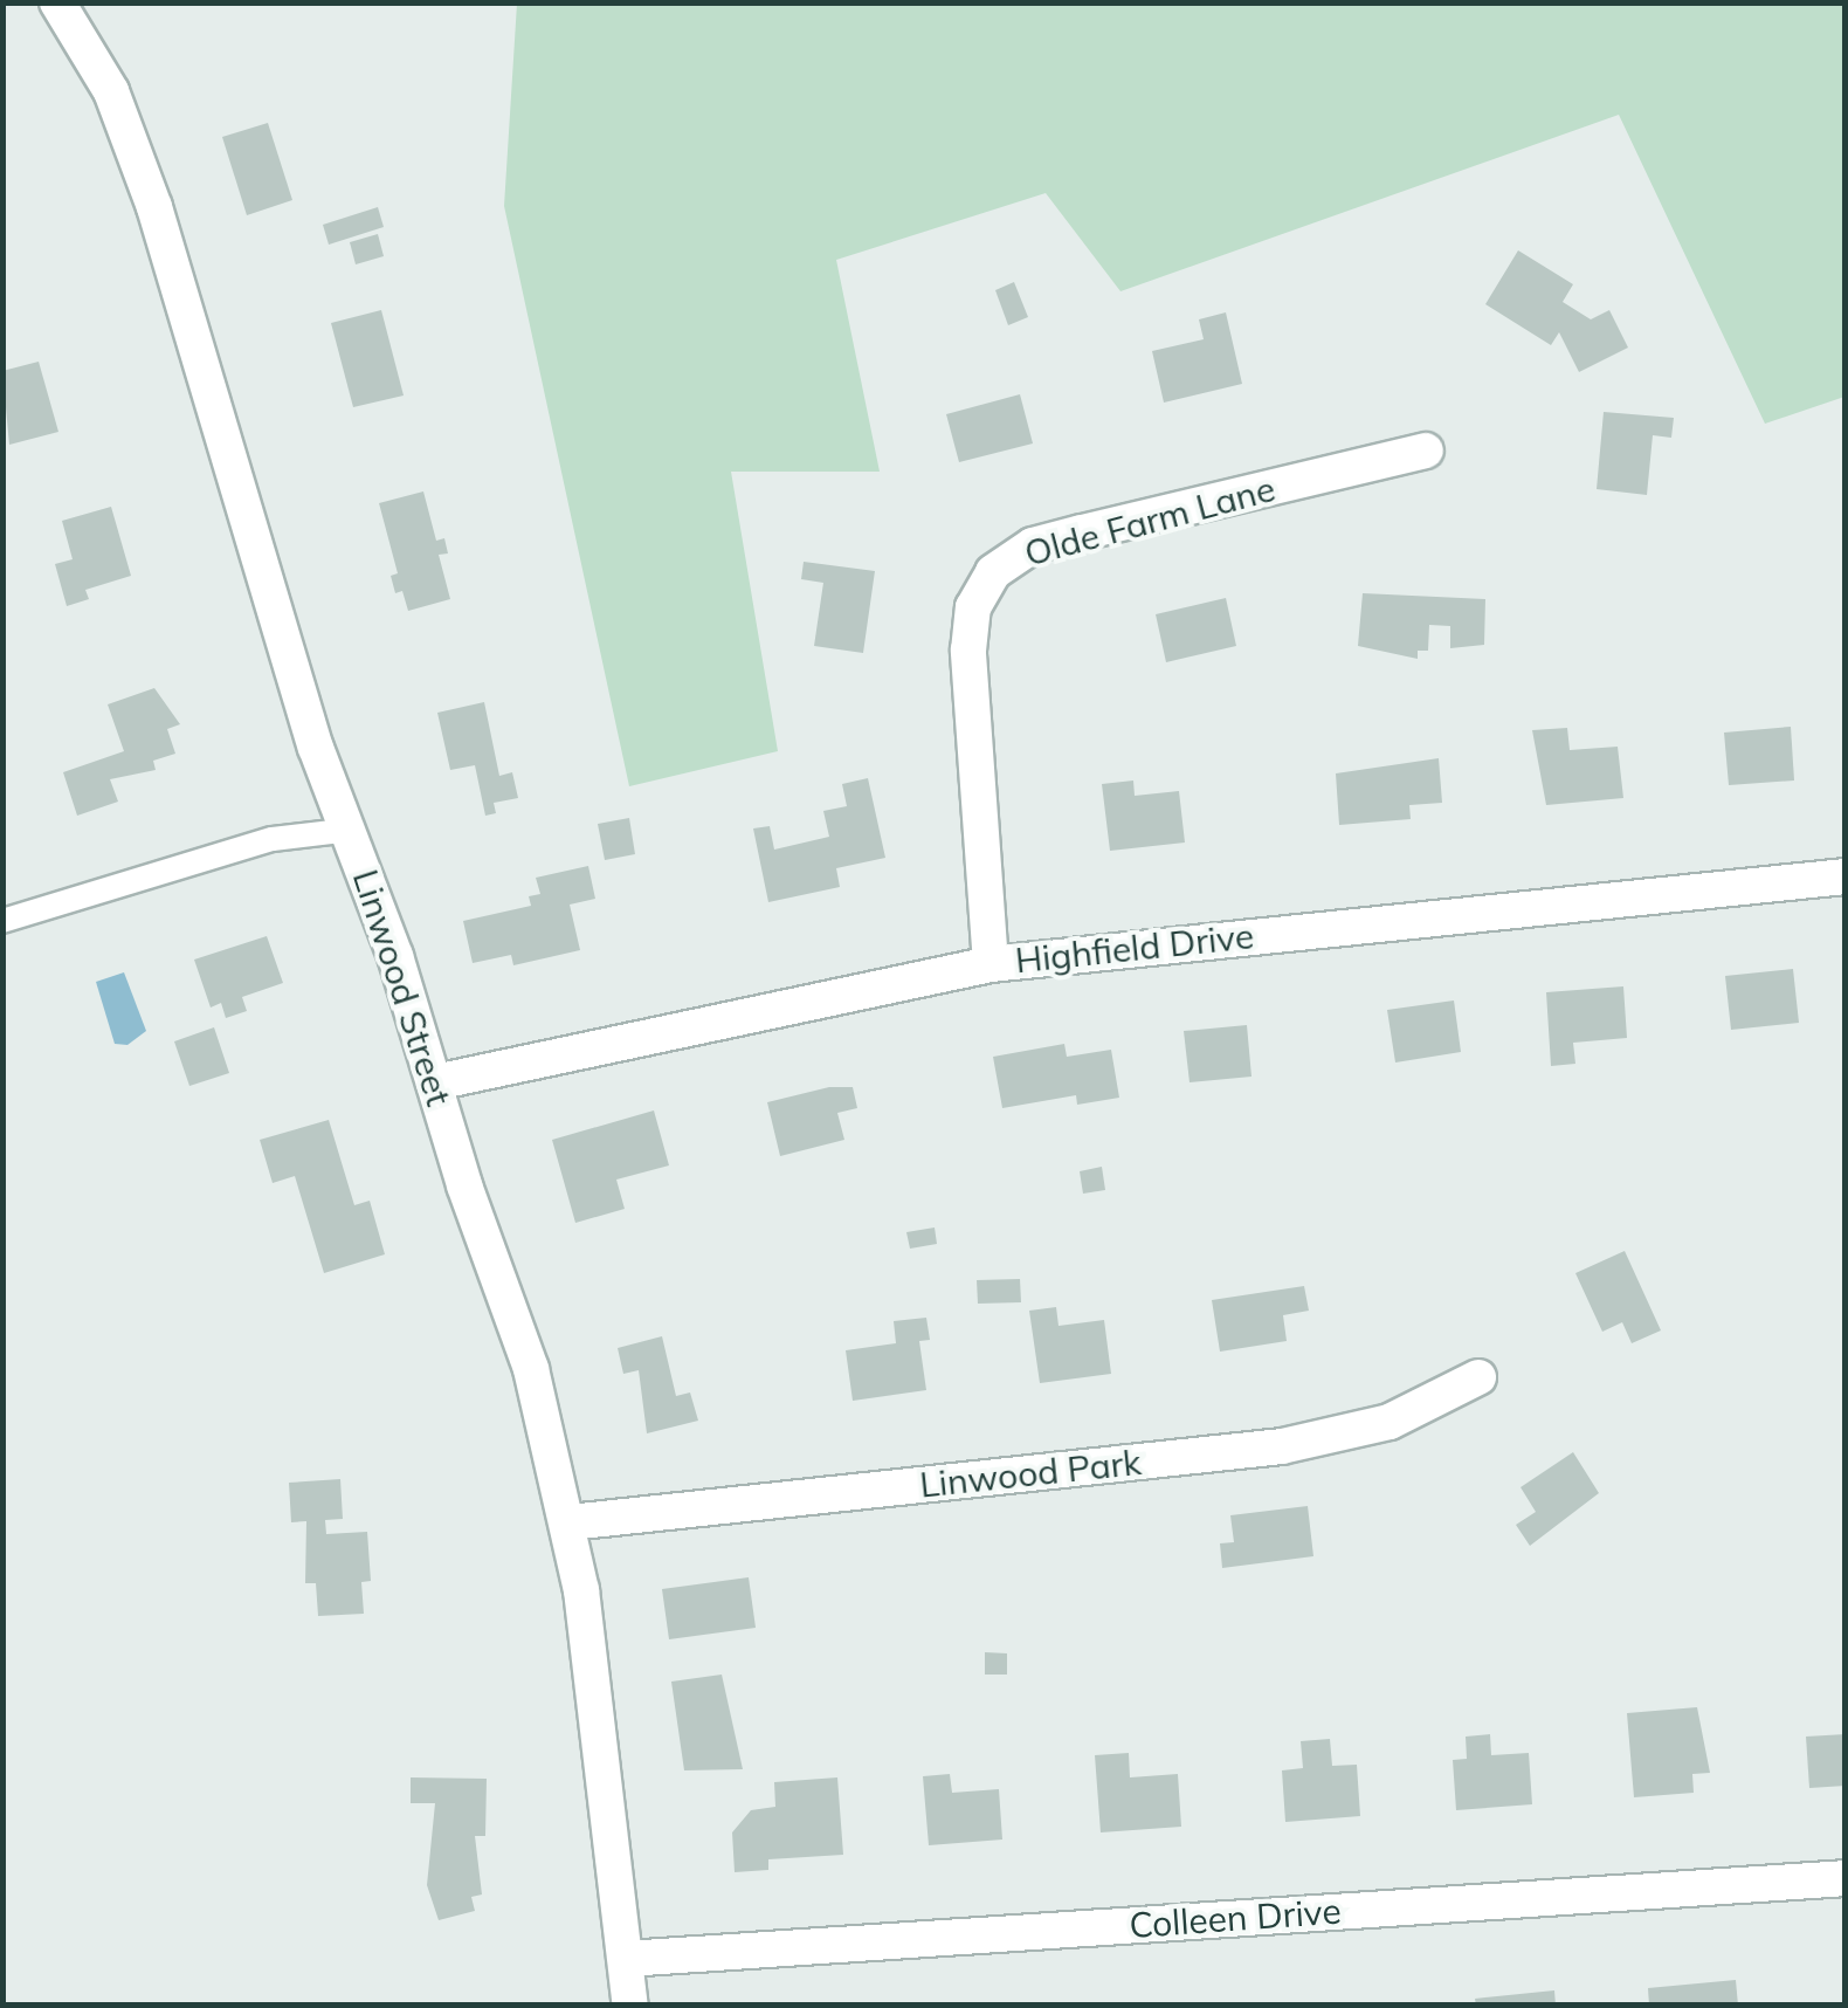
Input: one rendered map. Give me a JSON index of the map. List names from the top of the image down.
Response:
{
  "streets": {
    "street": [
      "Olde Farm Lane",
      "Highfield Drive",
      "Linwood Street",
      "Linwood Park",
      "Colleen Drive"
    ]
  },
  "crossings": [
    ["Olde Farm Lane", "Highfield Drive"],
    ["Highfield Drive", "Linwood Street"],
    ["Linwood Street", "Linwood Park"],
    ["Linwood Street", "Colleen Drive"]
  ]
}
